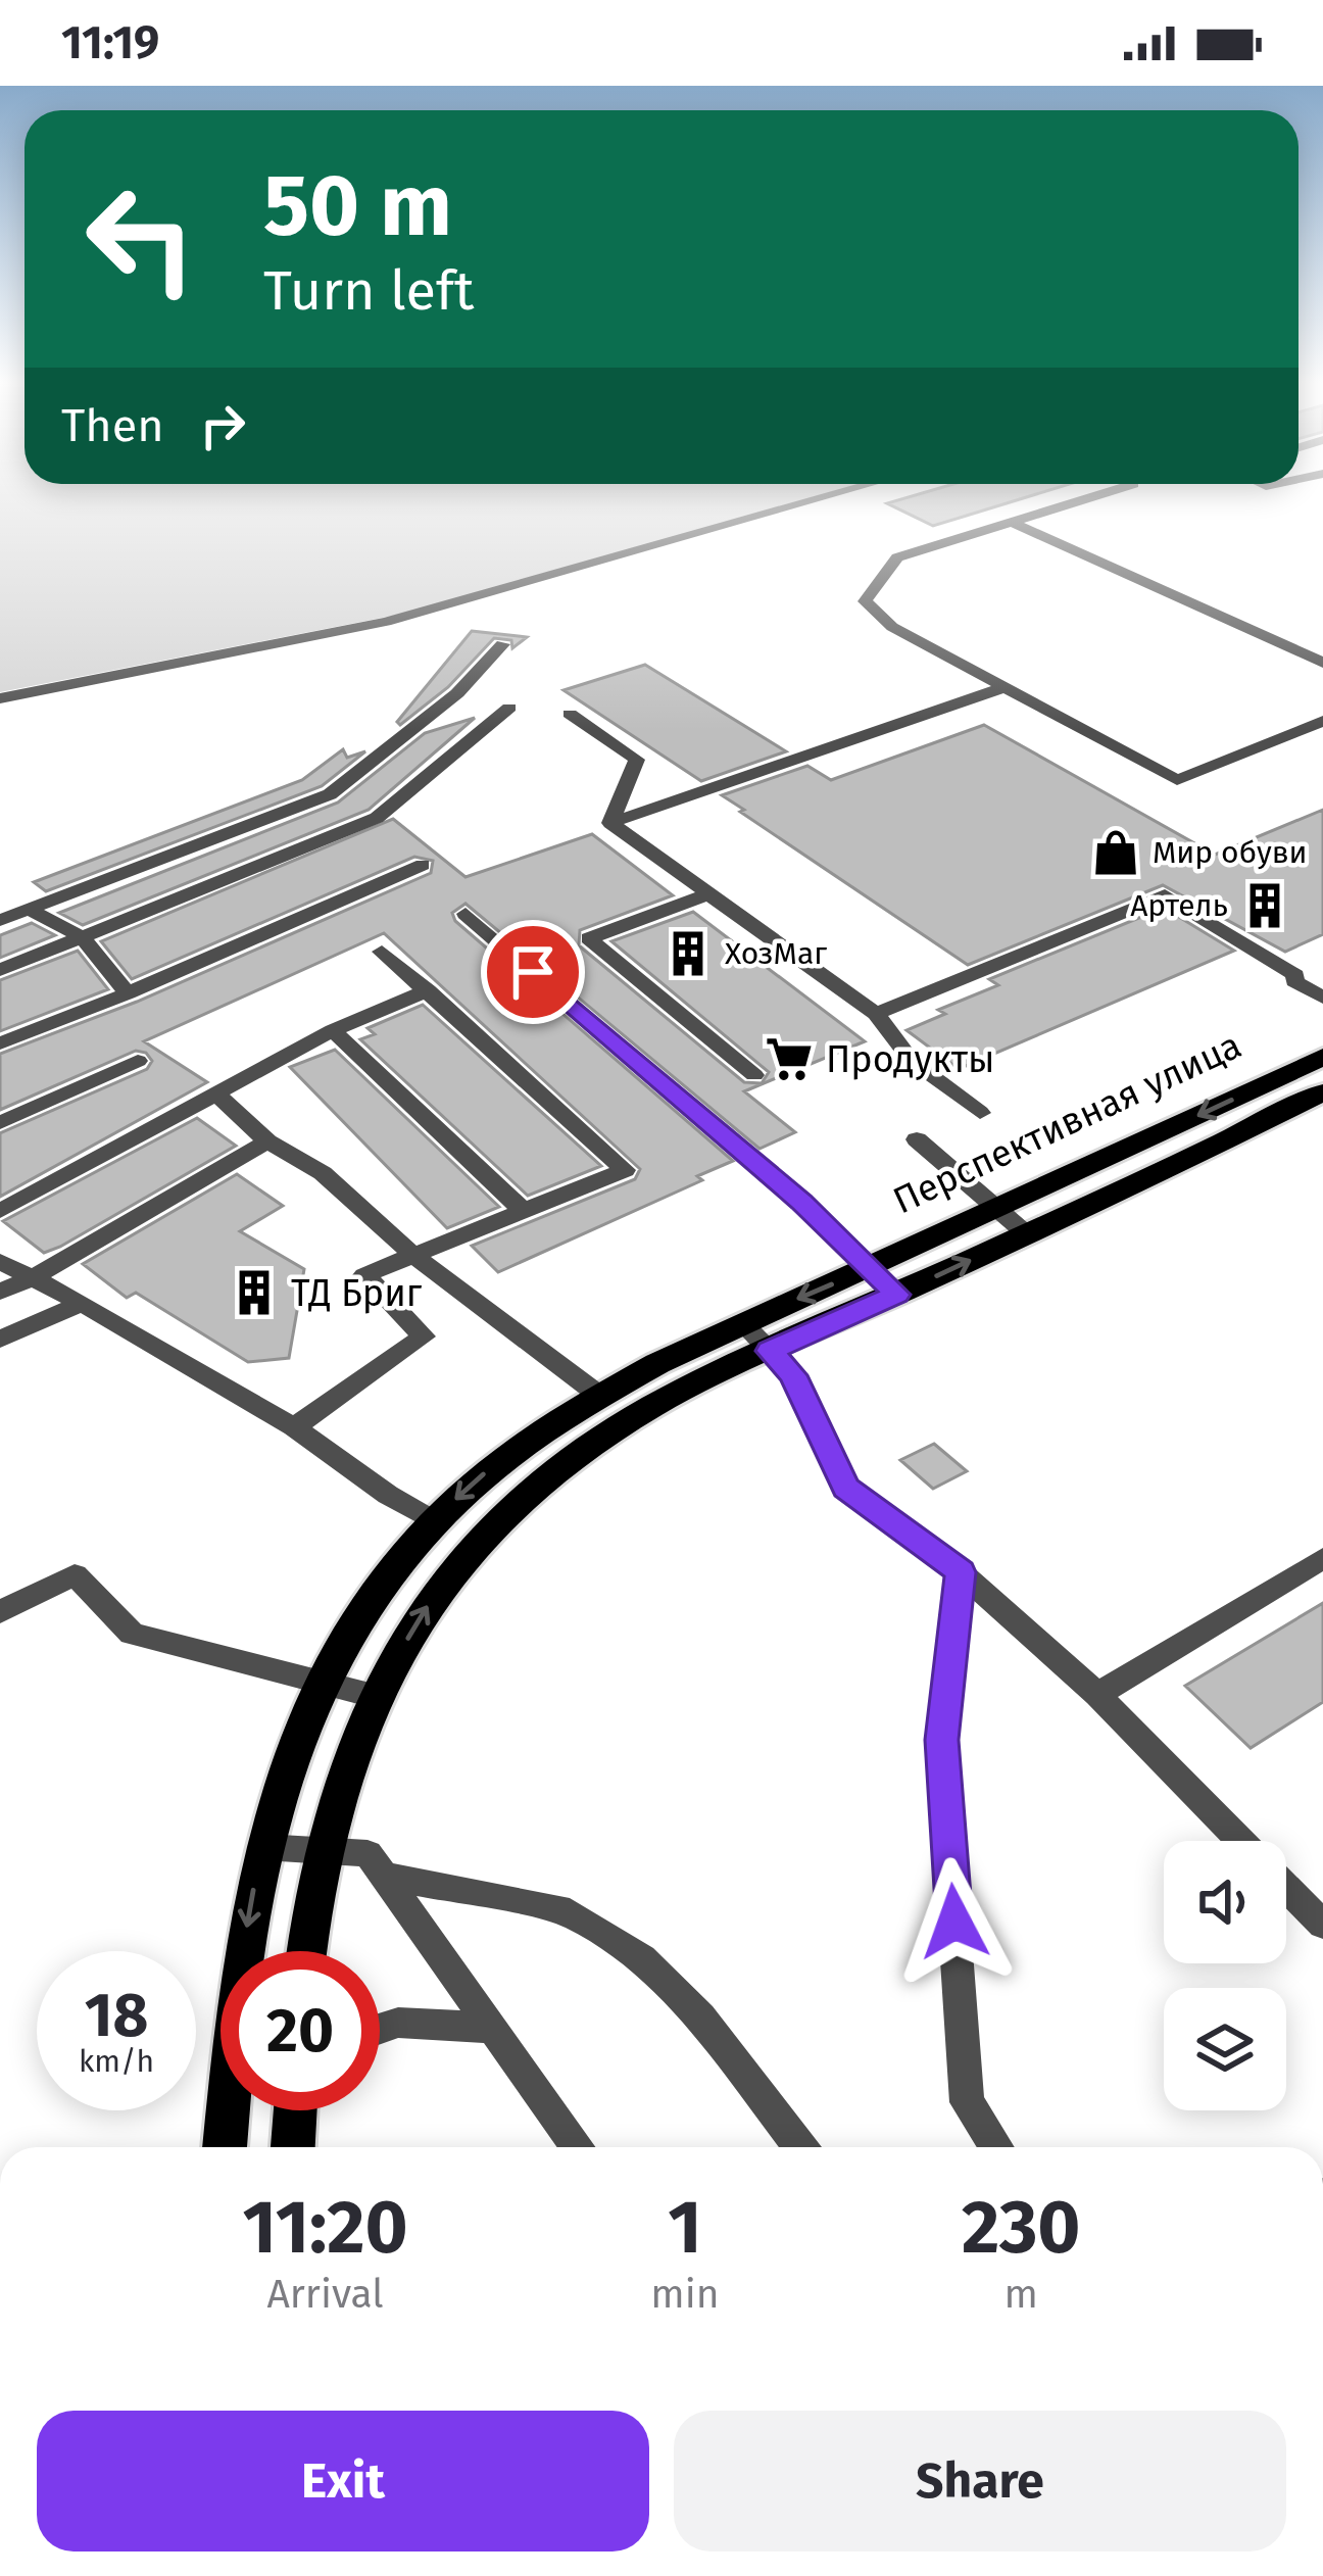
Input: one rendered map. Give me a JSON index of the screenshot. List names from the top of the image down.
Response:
{
  "streets": {
    "main road": ["Перспективная улица"]
  },
  "places": {
    "shop": ["Мир обуви"],
    "building": ["Артель", "ХозМаг", "ТД Бриг"],
    "supermarket": ["Продукты"]
  },
  "page": {
    "status": "11:19",
    "turn": ["50 m", "Turn left"],
    "then": "Then",
    "speed": "18 km/h",
    "limit": "20",
    "eta": [
      "11:20",
      "Arrival",
      "1",
      "min",
      "230",
      "m"
    ],
    "buttons": ["Exit", "Share"]
  }
}
